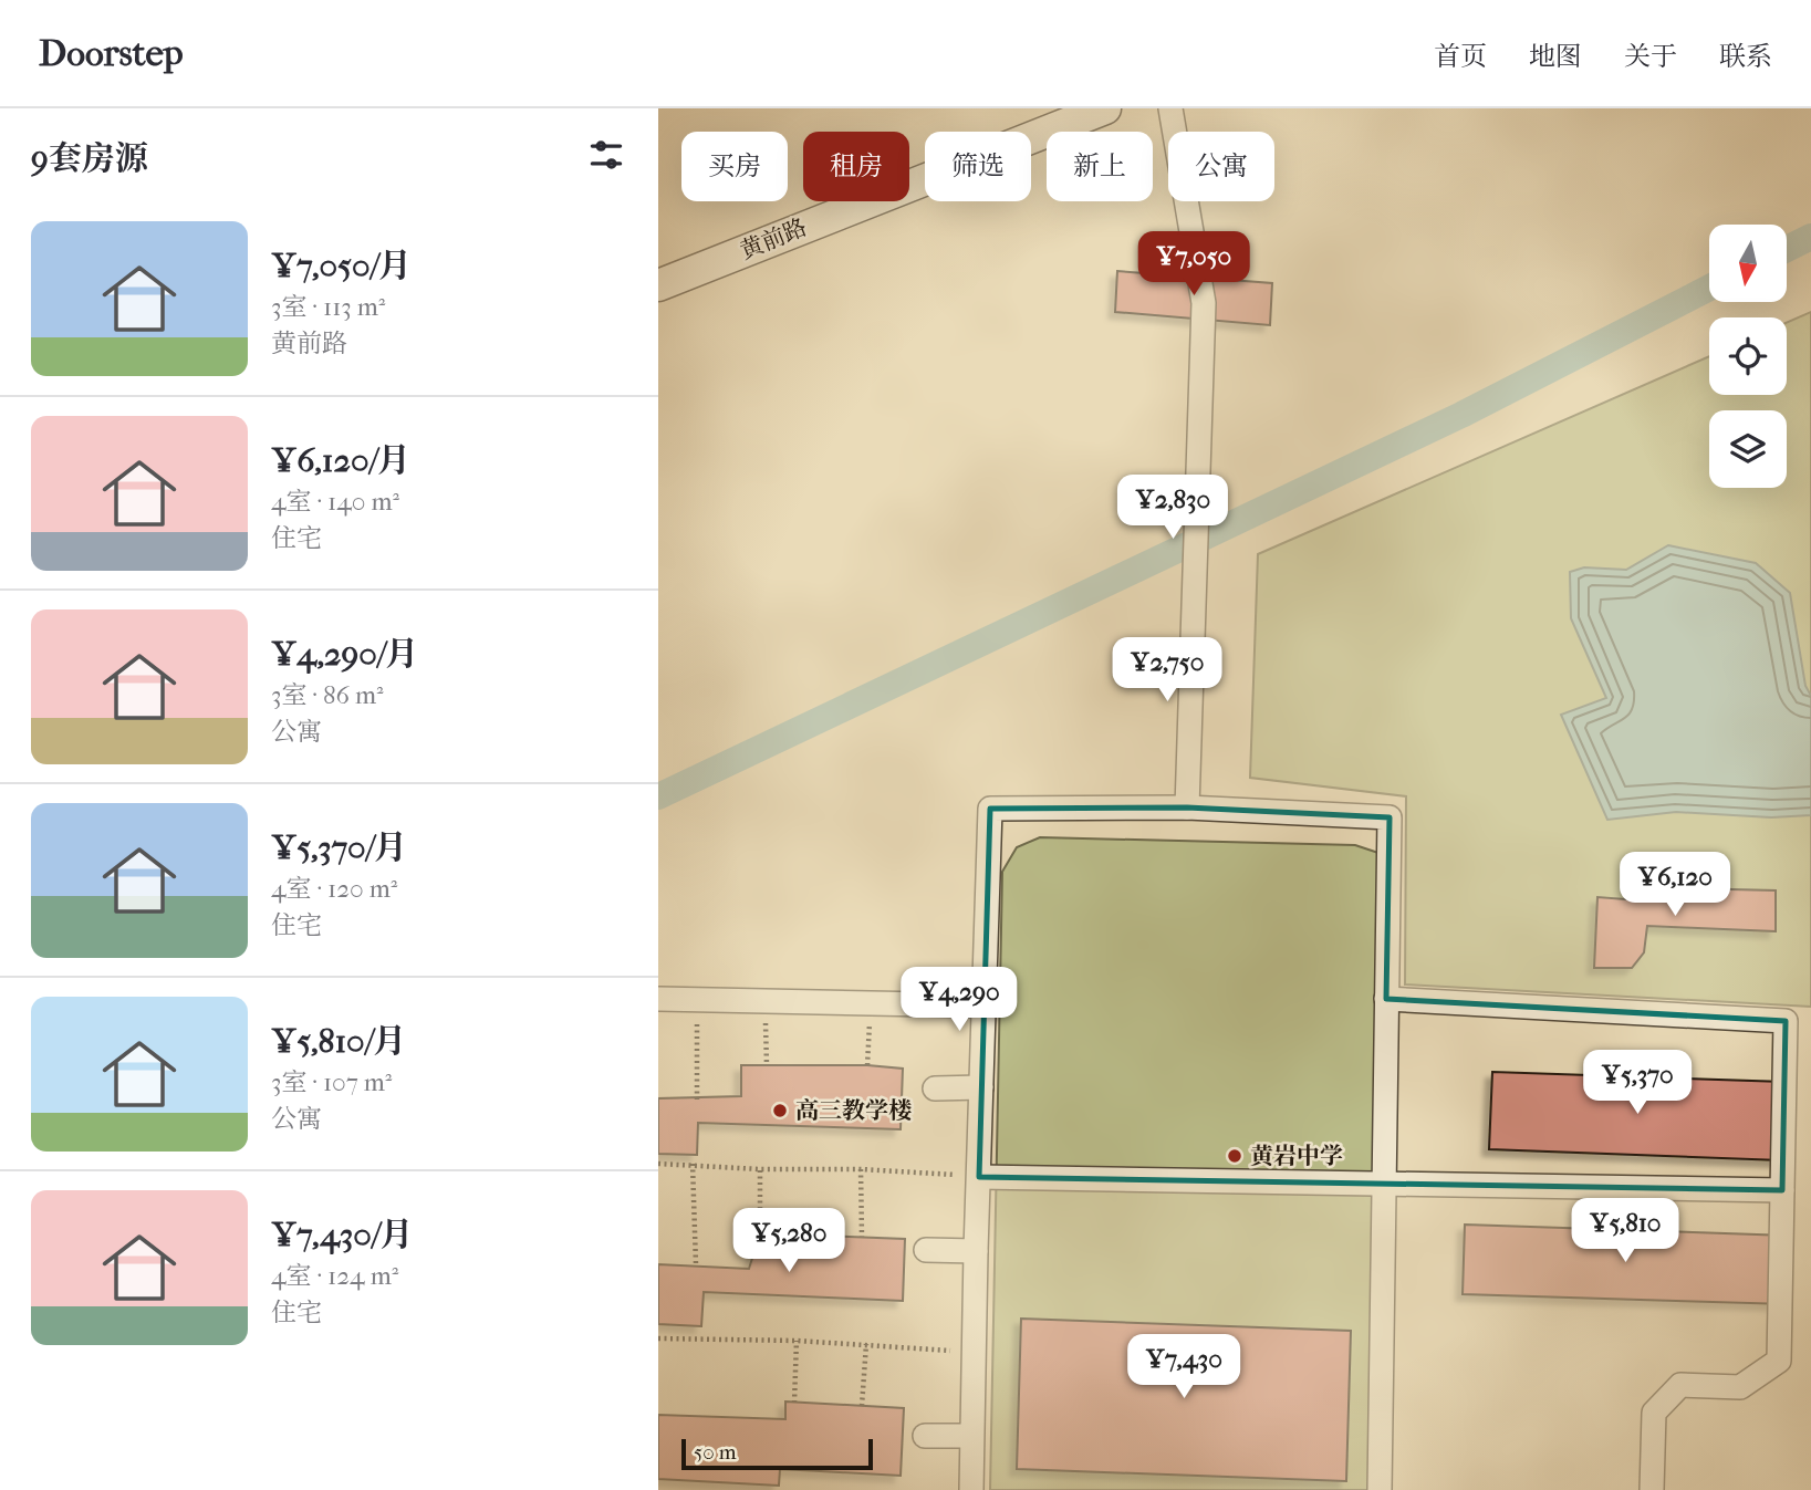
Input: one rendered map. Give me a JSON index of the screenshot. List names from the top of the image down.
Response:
{
  "streets": {
    "main road": ["黄前路"]
  },
  "places": ["高三教学楼", "黄岩中学"],
  "scale_bar": "50 m",
  "north": "bottom",
  "page": {
    "header": "Doorstep",
    "nav": [
      "首页",
      "地图",
      "关于",
      "联系"
    ],
    "heading": "9套房源",
    "chip": [
      "买房",
      "租房",
      "筛选",
      "新上",
      "公寓"
    ],
    "list": [
      {
        "name": "¥7,050/月",
        "note": "3室 · 113 m² · 黄前路"
      },
      {
        "name": "¥6,120/月",
        "note": "4室 · 140 m² · 住宅"
      },
      {
        "name": "¥4,290/月",
        "note": "3室 · 86 m² · 公寓"
      },
      {
        "name": "¥5,370/月",
        "note": "4室 · 120 m² · 住宅"
      },
      {
        "name": "¥5,810/月",
        "note": "3室 · 107 m² · 公寓"
      },
      {
        "name": "¥7,430/月",
        "note": "4室 · 124 m² · 住宅"
      }
    ],
    "price": [
      "¥7,050",
      "¥2,830",
      "¥2,750",
      "¥6,120",
      "¥4,290",
      "¥5,370",
      "¥5,810",
      "¥5,280",
      "¥7,430"
    ],
    "scale": "50 m"
  }
}
